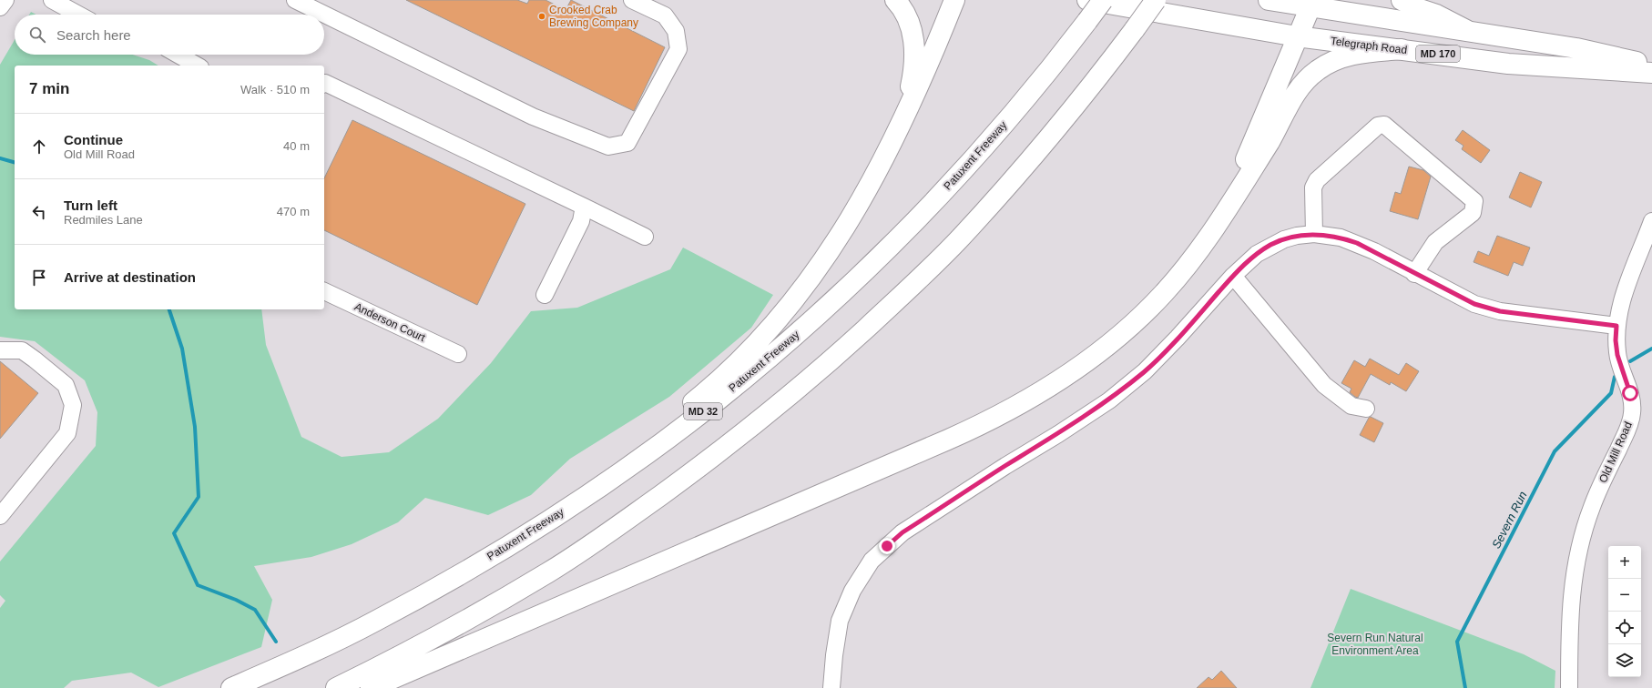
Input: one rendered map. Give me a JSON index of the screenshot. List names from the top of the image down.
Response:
{
  "streets": {
    "main road": [
      "Telegraph Road",
      "MD 170",
      "Patuxent Freeway",
      "MD 32"
    ],
    "street": ["Anderson Court", "Old Mill Road"]
  },
  "water": ["Severn Run"],
  "parks": ["Severn Run Natural Environment Area"],
  "places": ["Crooked Crab Brewing Company"],
  "page": {
    "search": "Search here",
    "heading": ["7 min", "Walk · 510 m"],
    "list": [
      ["Continue", "Old Mill Road", "40 m"],
      ["Turn left", "Redmiles Lane", "470 m"],
      "Arrive at destination"
    ],
    "map_buttons": ["+", "−"]
  }
}
